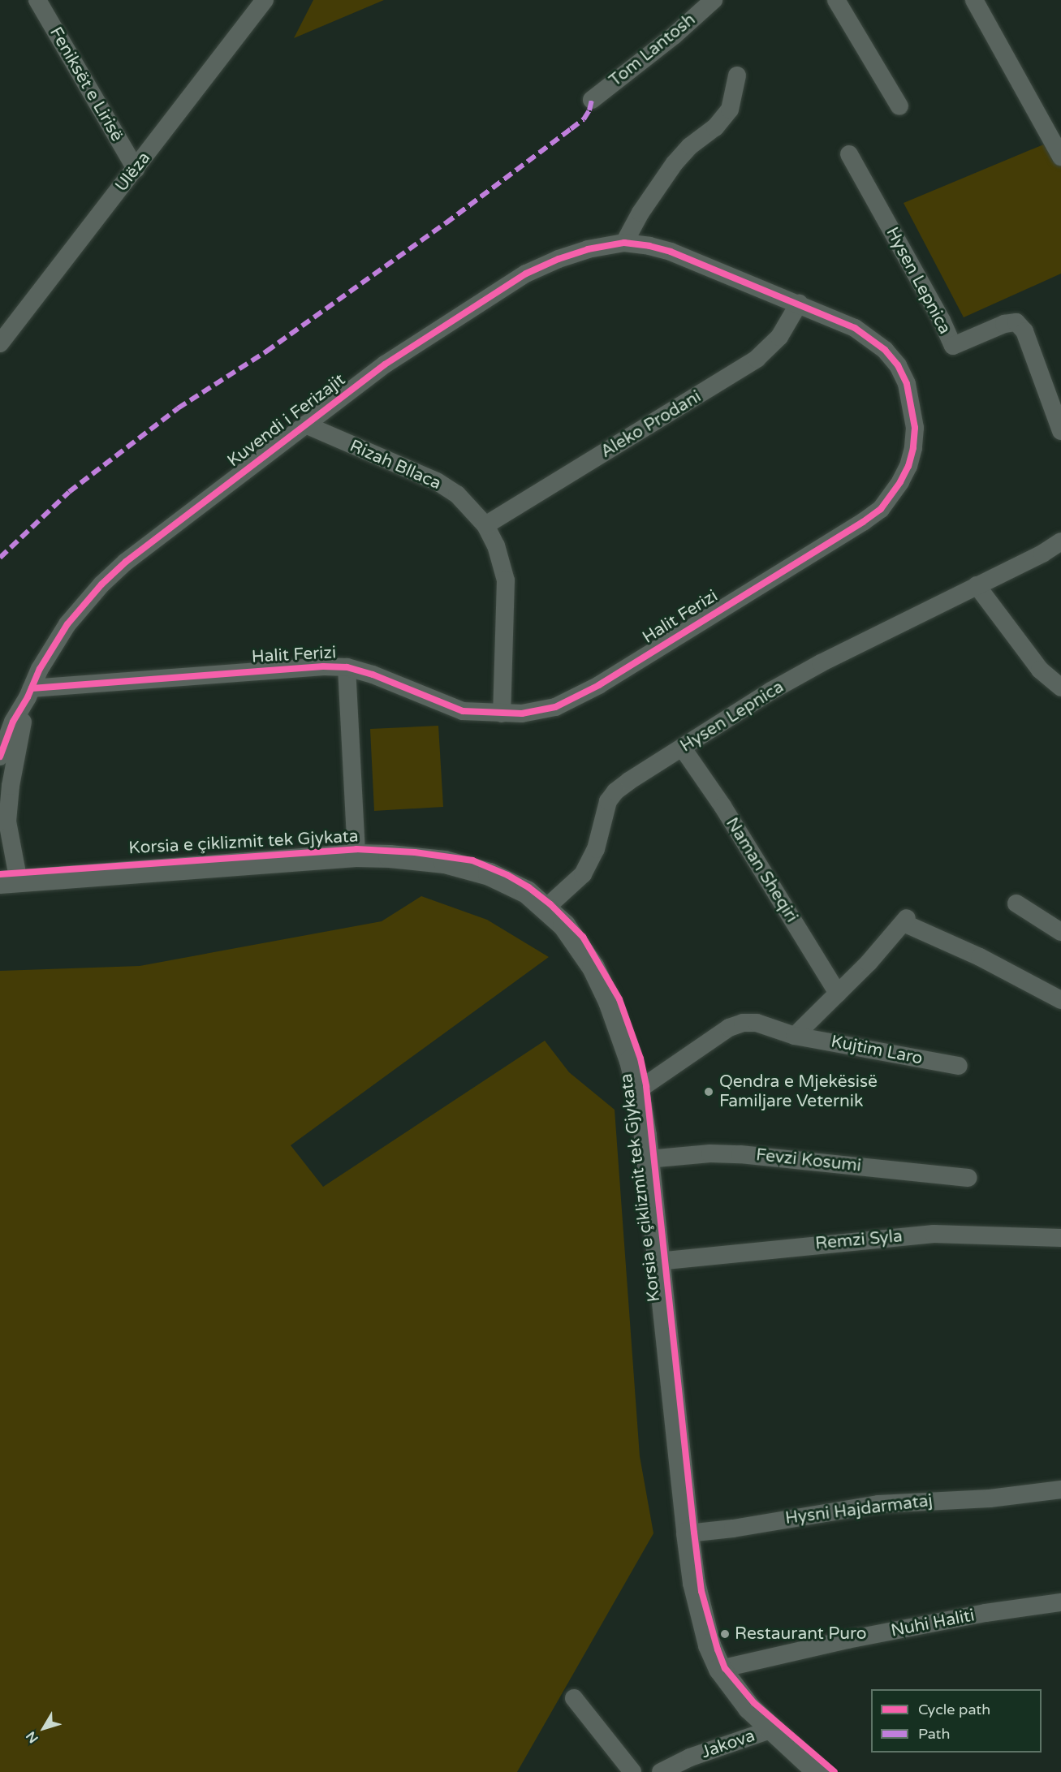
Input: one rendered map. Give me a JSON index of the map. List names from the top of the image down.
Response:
{
  "streets": {
    "street": [
      "Tom Lantosh",
      "Feniksët e Lirisë",
      "Ulëza",
      "Hysen Lepnica",
      "Kuvendi i Ferizajit",
      "Aleko Prodani",
      "Rizah Bllaca",
      "Halit Ferizi",
      "Naman Sheqiri",
      "Kujtim Laro",
      "Fevzi Kosumi",
      "Remzi Syla",
      "Hysni Hajdarmataj",
      "Nuhi Haliti",
      "Jakova"
    ],
    "cycle path": ["Korsia e çiklizmit tek Gjykata"]
  },
  "crossings": [
    ["Feniksët e Lirisë", "Ulëza"],
    ["Hysen Lepnica", "Naman Sheqiri"],
    ["Kuvendi i Ferizajit", "Rizah Bllaca"],
    ["Kuvendi i Ferizajit", "Halit Ferizi"],
    ["Aleko Prodani", "Rizah Bllaca"],
    ["Aleko Prodani", "Halit Ferizi"],
    ["Rizah Bllaca", "Halit Ferizi"]
  ],
  "places": ["Qendra e Mjekësisë Familjare Veternik", "Restaurant Puro"],
  "legend": ["Cycle path", "Path"],
  "north": "bottom left"
}
